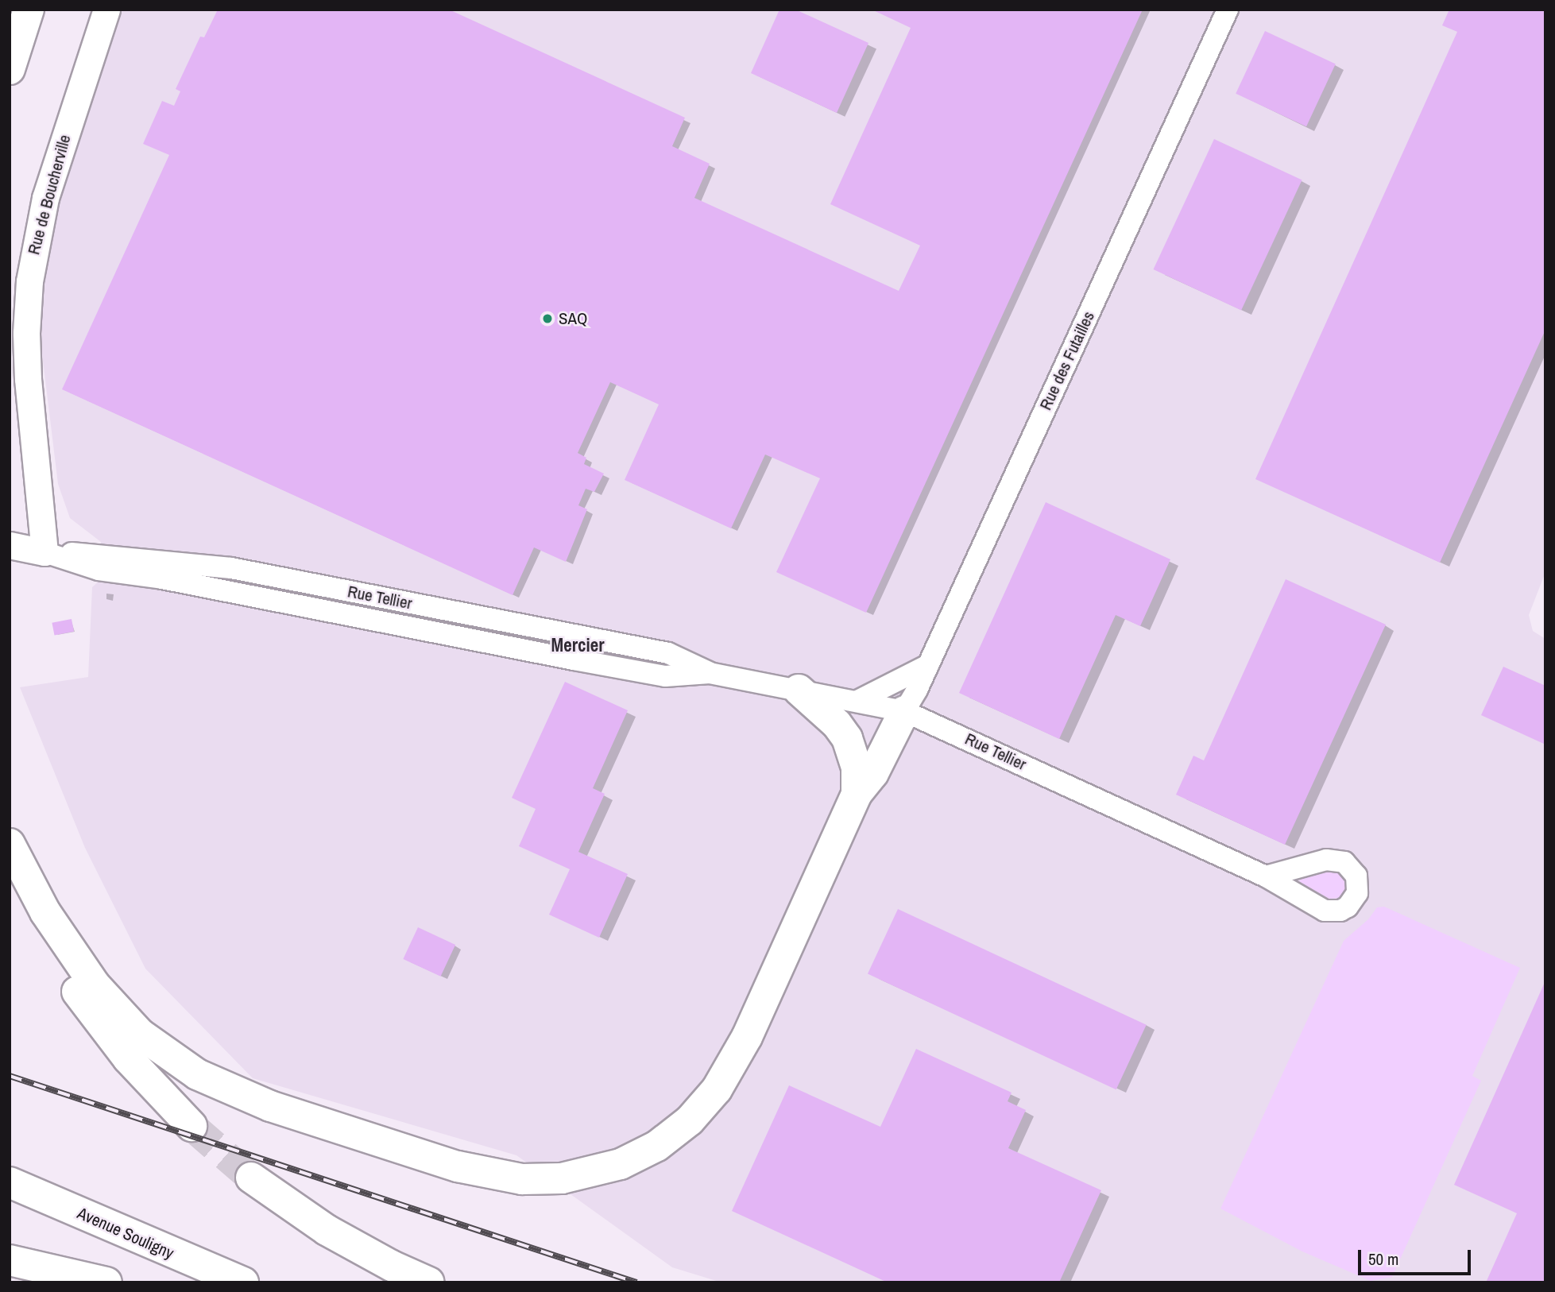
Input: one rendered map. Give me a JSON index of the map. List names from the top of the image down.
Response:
{
  "streets": {
    "highway": ["Avenue Souligny"],
    "main road": ["Rue de Boucherville", "Rue Tellier"],
    "street": ["Rue des Futailles"]
  },
  "crossings": [
    ["Rue de Boucherville", "Rue Tellier"],
    ["Rue des Futailles", "Rue Tellier"]
  ],
  "districts": ["Mercier"],
  "places": ["SAQ"],
  "scale_bar": "50 m"
}
